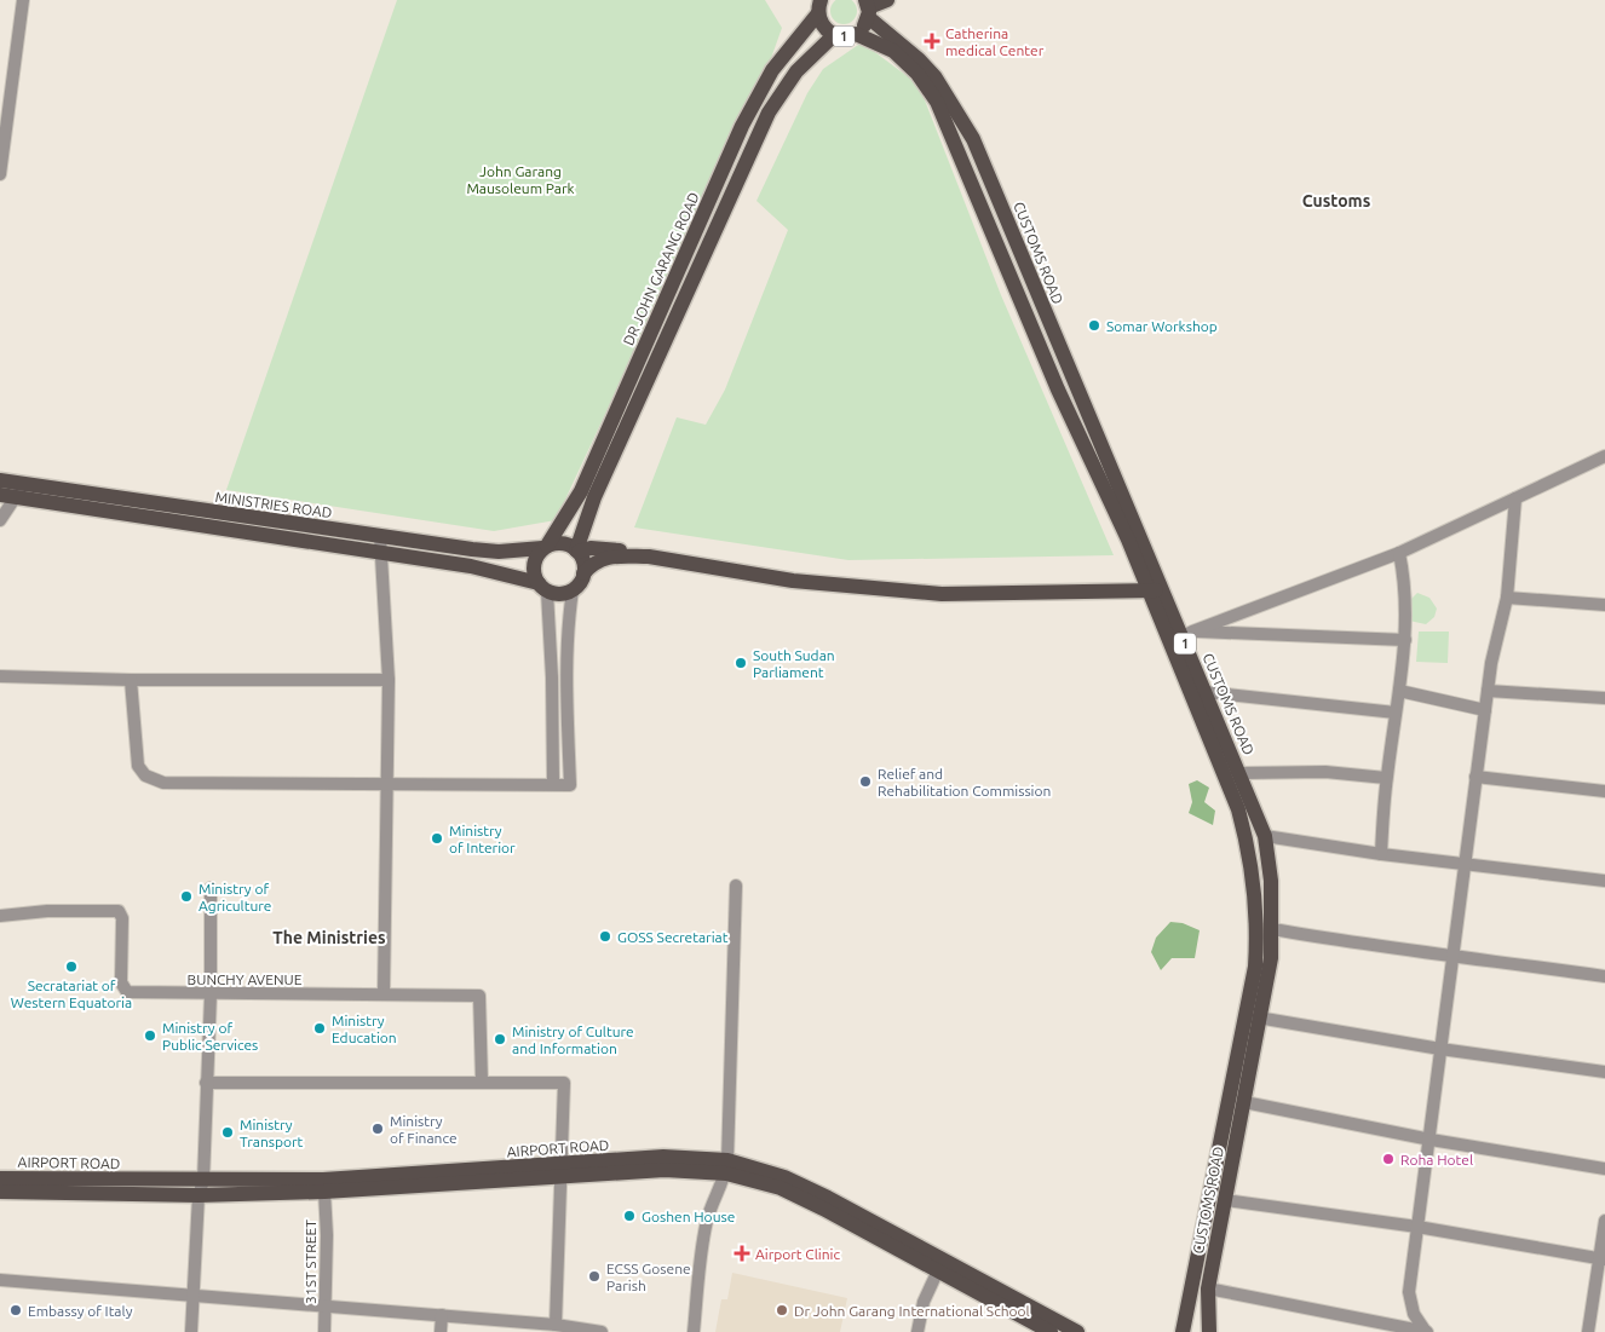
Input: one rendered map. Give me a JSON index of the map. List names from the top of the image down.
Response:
{
  "streets": {
    "main road": [
      "1",
      "CUSTOMS ROAD",
      "DR JOHN GARANG ROAD",
      "MINISTRIES ROAD",
      "AIRPORT ROAD"
    ],
    "street": ["BUNCHY AVENUE", "31ST STREET"]
  },
  "crossings": [
    ["1", "CUSTOMS ROAD"],
    ["1", "DR JOHN GARANG ROAD"],
    ["DR JOHN GARANG ROAD", "MINISTRIES ROAD"],
    ["AIRPORT ROAD", "31ST STREET"]
  ],
  "districts": ["Customs", "The Ministries"],
  "parks": ["John Garang Mausoleum Park"],
  "places": {
    "health": ["Catherina medical Center", "Airport Clinic"],
    "other": [
      "Somar Workshop",
      "South Sudan Parliament",
      "Relief and Rehabilitation Commission",
      "Ministry of Interior",
      "Ministry of Agriculture",
      "GOSS Secretariat",
      "Secratariat of Western Equatoria",
      "Ministry Education",
      "Ministry of Public Services",
      "Ministry of Culture and Information",
      "Ministry of Finance",
      "Ministry Transport",
      "Roha Hotel",
      "Goshen House",
      "ECSS Gosene Parish",
      "Embassy of Italy",
      "Dr John Garang International School"
    ]
  }
}
